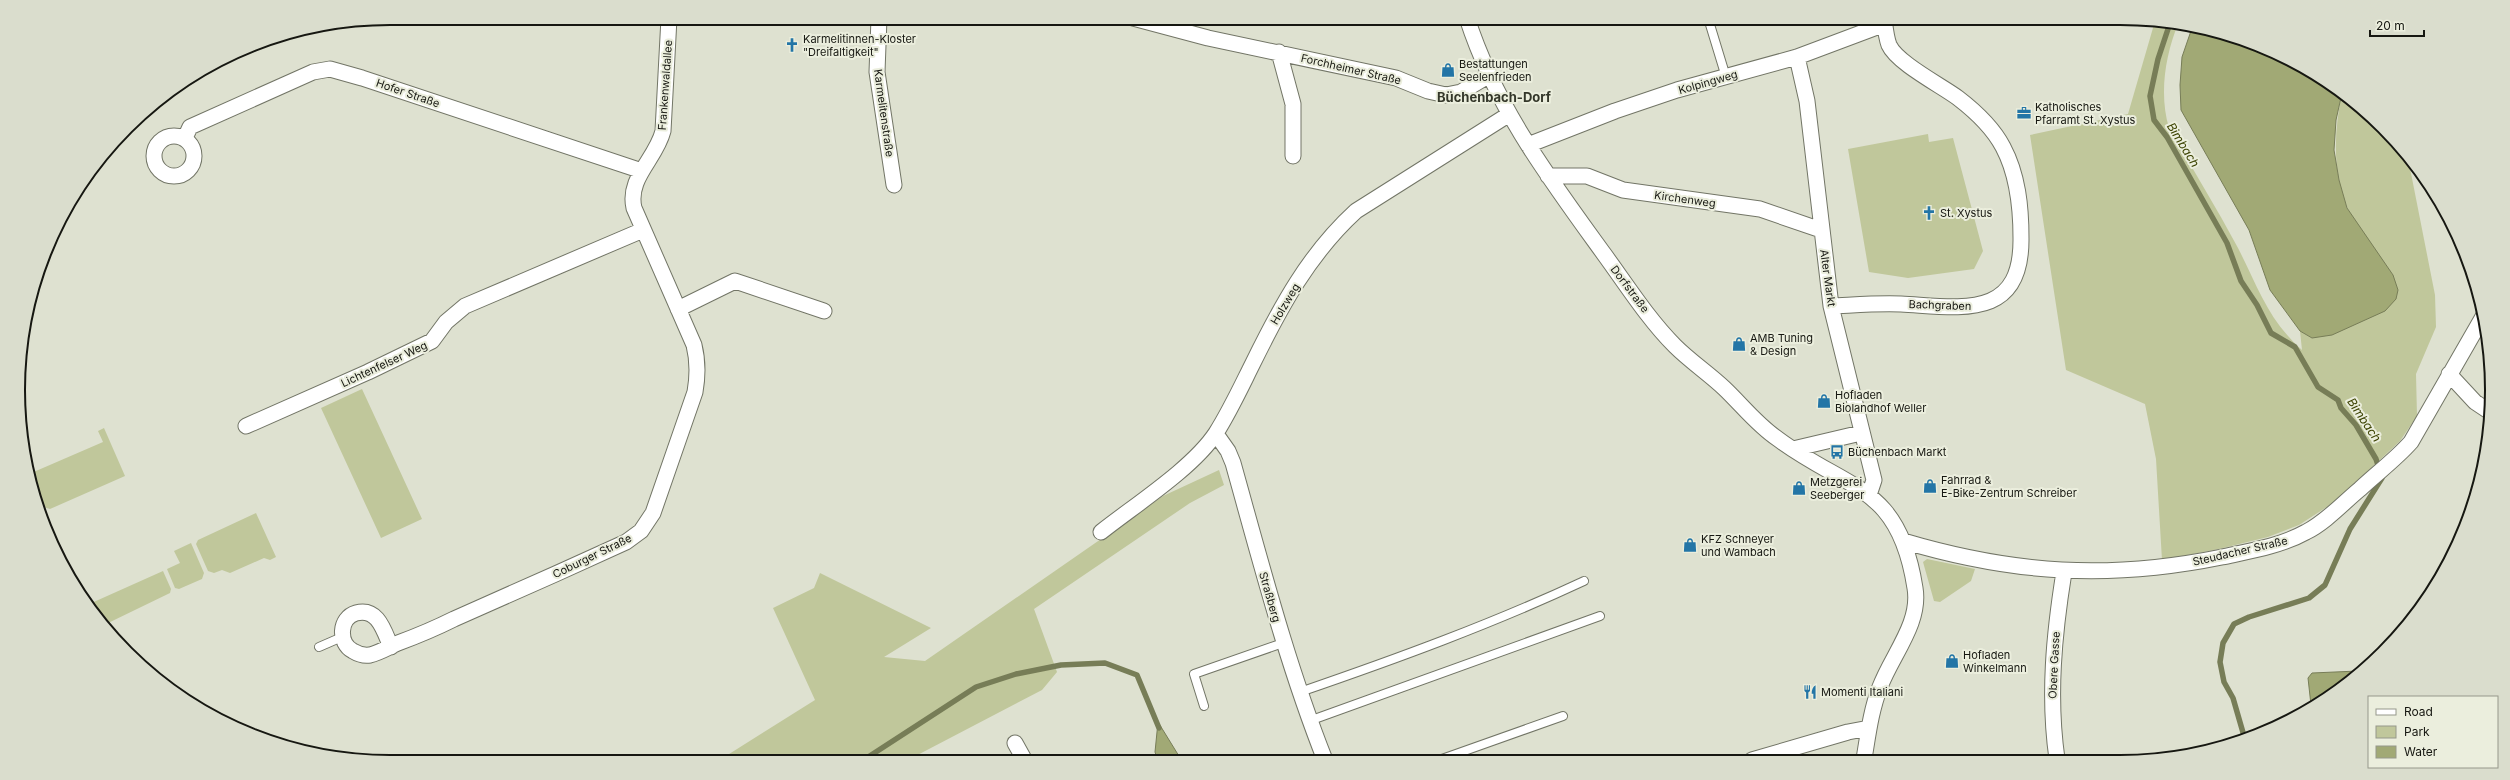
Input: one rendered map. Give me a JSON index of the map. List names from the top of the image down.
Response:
{
  "streets": {
    "street": [
      "Forchheimer Straße",
      "Kolpingweg",
      "Frankenwaldallee",
      "Hofer Straße",
      "Karmelitenstraße",
      "Kirchenweg",
      "Alter Markt",
      "Dorfstraße",
      "Holzweg",
      "Bachgraben",
      "Lichtenfelser Weg",
      "Steudacher Straße",
      "Coburger Straße",
      "Straßberg",
      "Obere Gasse"
    ]
  },
  "crossings": [
    ["Forchheimer Straße", "Dorfstraße"],
    ["Kolpingweg", "Alter Markt"],
    ["Kolpingweg", "Dorfstraße"],
    ["Frankenwaldallee", "Hofer Straße"],
    ["Frankenwaldallee", "Coburger Straße"],
    ["Hofer Straße", "Coburger Straße"],
    ["Kirchenweg", "Alter Markt"],
    ["Kirchenweg", "Dorfstraße"],
    ["Alter Markt", "Dorfstraße"],
    ["Alter Markt", "Bachgraben"],
    ["Dorfstraße", "Holzweg"],
    ["Dorfstraße", "Steudacher Straße"],
    ["Holzweg", "Straßberg"],
    ["Lichtenfelser Weg", "Coburger Straße"],
    ["Steudacher Straße", "Obere Gasse"]
  ],
  "districts": ["Büchenbach-Dorf"],
  "water": ["Bimbach"],
  "places": {
    "church": ["Karmelitinnen-Kloster \"Dreifaltigkeit\"", "St. Xystus"],
    "shop": [
      "Bestattungen Seelenfrieden",
      "AMB Tuning & Design",
      "Hofladen Biolandhof Weller",
      "Fahrrad & E-Bike-Zentrum Schreiber",
      "Metzgerei Seeberger",
      "KFZ Schneyer und Wambach",
      "Hofladen Winkelmann"
    ],
    "office": ["Katholisches Pfarramt St. Xystus"],
    "bus stop": ["Büchenbach Markt"],
    "restaurant": ["Momenti Italiani"]
  },
  "legend": ["Road", "Park", "Water"],
  "scale_bar": "20 m"
}
